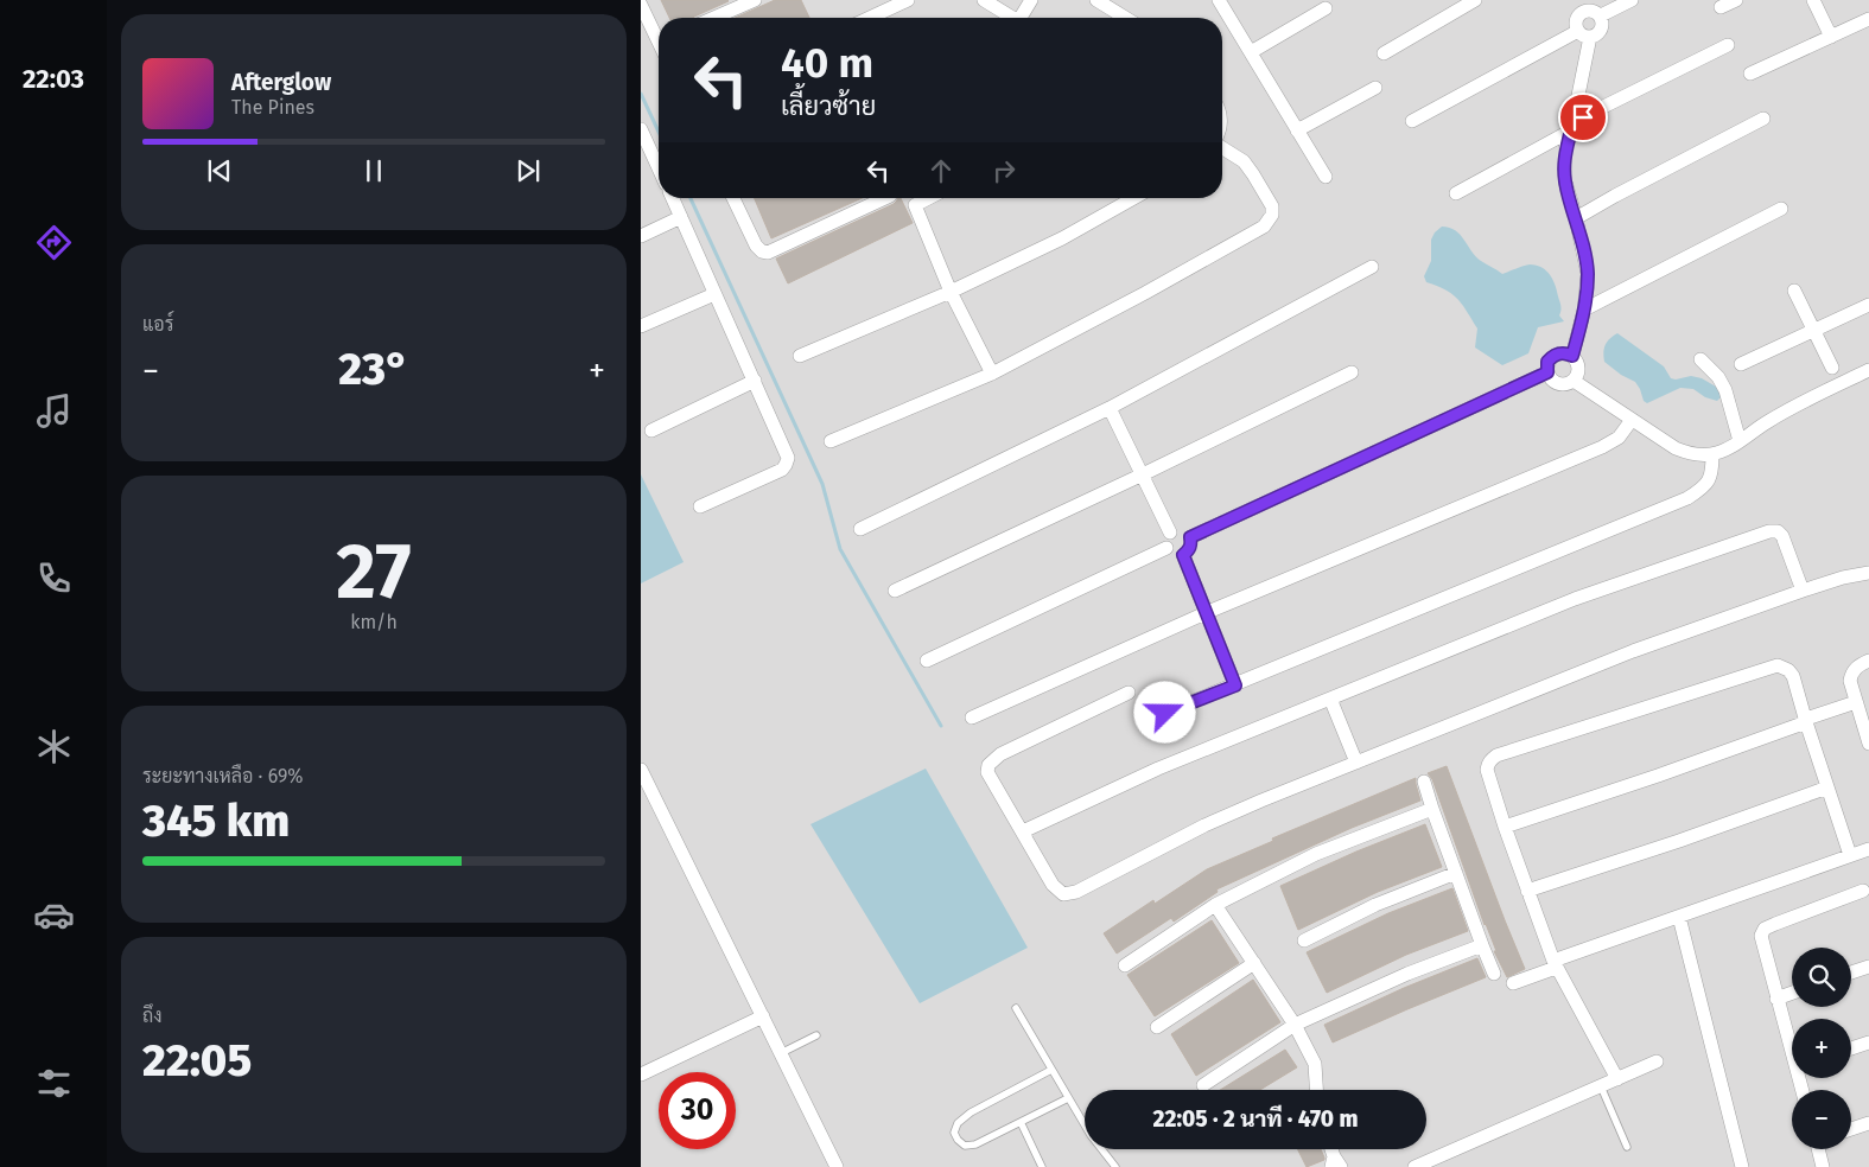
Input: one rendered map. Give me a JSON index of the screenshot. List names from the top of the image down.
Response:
{
  "page": {
    "tabs": "22:03",
    "turn": ["40 m", "เลี้ยวซ้าย"],
    "song": ["Afterglow", "The Pines"],
    "tile": [
      "แอร์",
      ["27", "km/h"],
      ["ระยะทางเหลือ · 69%", "345 km"],
      ["ถึง", "22:05"]
    ],
    "heat": ["−", "23°", "+"],
    "map_buttons": ["+", "−"],
    "limit": "30",
    "trip": "22:05 · 2 นาที · 470 m"
  }
}
